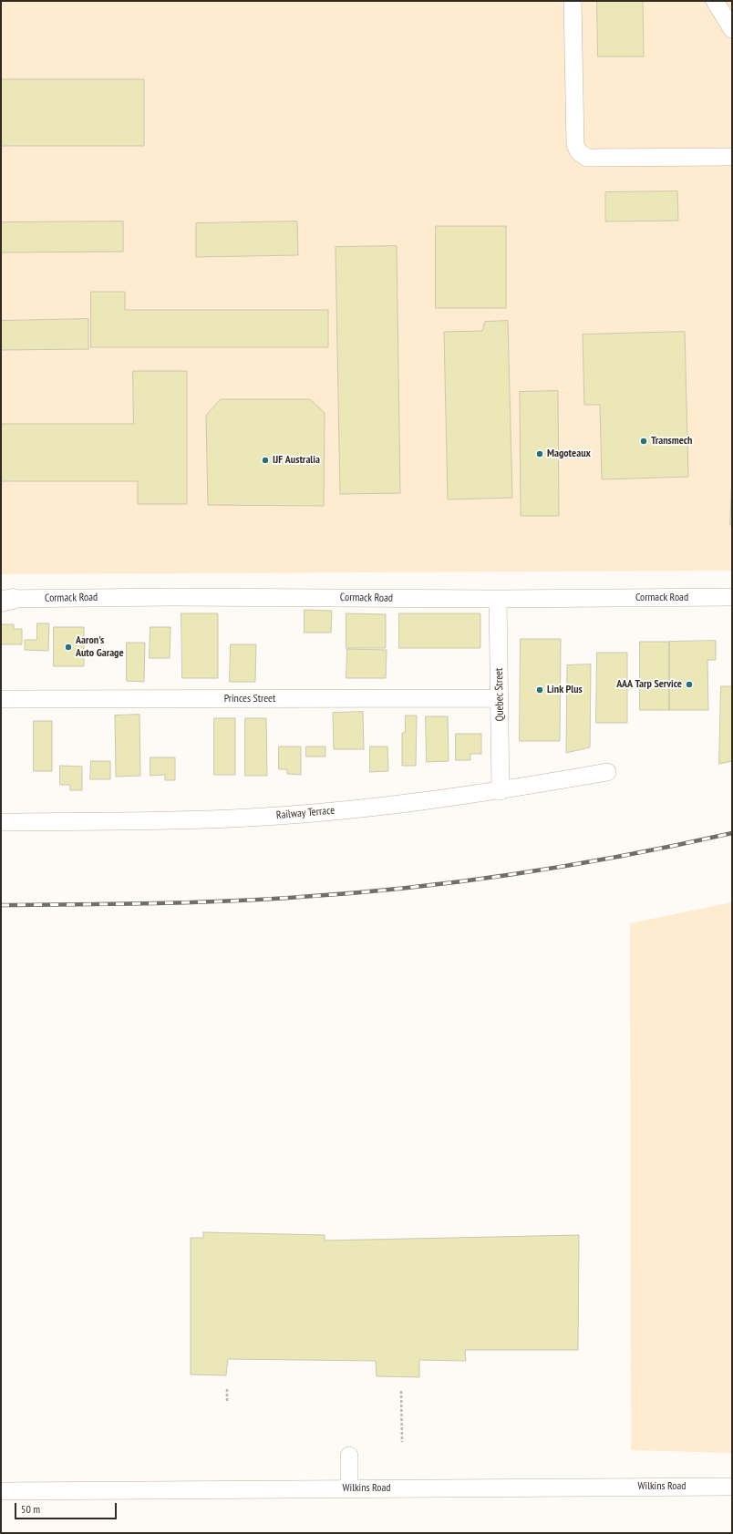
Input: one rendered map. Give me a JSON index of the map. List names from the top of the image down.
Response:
{
  "streets": {
    "street": [
      "Cormack Road",
      "Quebec Street",
      "Princes Street",
      "Railway Terrace",
      "Wilkins Road"
    ]
  },
  "crossings": [
    ["Cormack Road", "Quebec Street"],
    ["Quebec Street", "Princes Street"],
    ["Quebec Street", "Railway Terrace"]
  ],
  "places": [
    "Transmech",
    "Magoteaux",
    "IJF Australia",
    "Aaron's Auto Garage",
    "AAA Tarp Service",
    "Link Plus"
  ],
  "scale_bar": "50 m"
}
